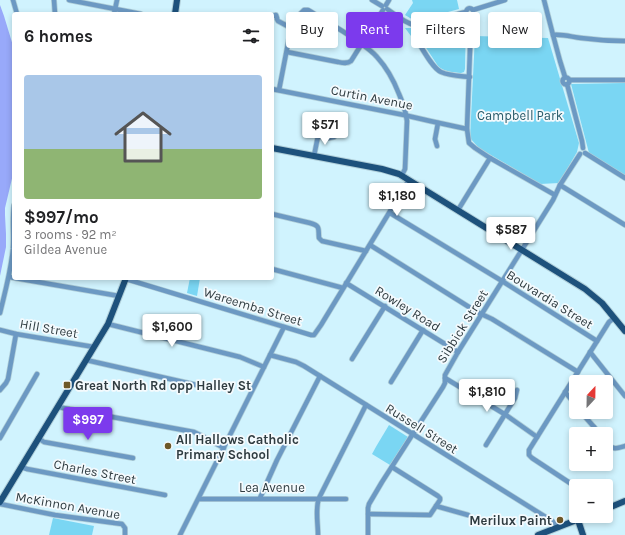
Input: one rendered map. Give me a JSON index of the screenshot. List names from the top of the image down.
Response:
{
  "streets": {
    "street": [
      "Curtin Avenue",
      "Bouvardia Street",
      "Wareemba Street",
      "Rowley Road",
      "Sibbick Street",
      "Hill Street",
      "Russell Street",
      "Charles Street",
      "Lea Avenue",
      "McKinnon Avenue"
    ]
  },
  "crossings": [
    ["Bouvardia Street", "Wareemba Street"],
    ["Bouvardia Street", "Sibbick Street"],
    ["Wareemba Street", "Rowley Road"],
    ["Rowley Road", "Sibbick Street"],
    ["Sibbick Street", "Russell Street"]
  ],
  "parks": ["Campbell Park"],
  "places": {
    "transit": ["Great North Rd opp Halley St"],
    "other": ["All Hallows Catholic Primary School", "Merilux Paint"]
  },
  "north": "top",
  "page": {
    "chip": [
      "Buy",
      "Rent",
      "Filters",
      "New"
    ],
    "heading": "6 homes",
    "list": [
      {
        "name": "$997/mo",
        "note": "3 rooms · 92 m² · Gildea Avenue"
      }
    ],
    "price": [
      "$571",
      "$1,180",
      "$587",
      "$1,600",
      "$1,810",
      "$997"
    ],
    "map_buttons": ["+", "−"]
  }
}
